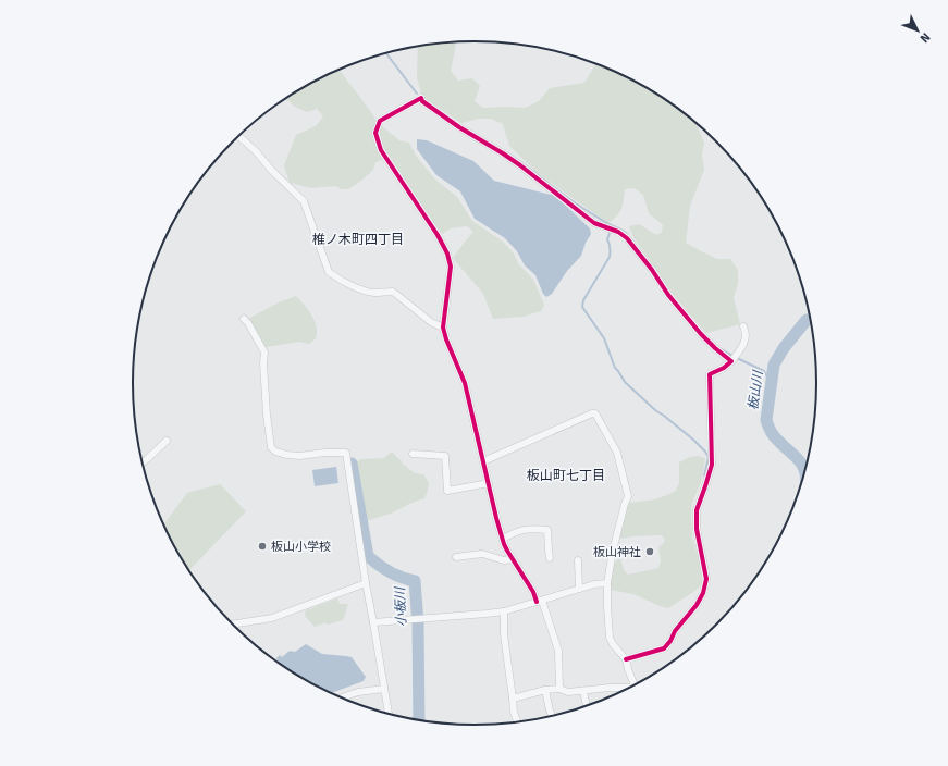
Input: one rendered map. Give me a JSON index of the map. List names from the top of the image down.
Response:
{
  "districts": ["椎ノ木町四丁目", "板山町七丁目"],
  "water": ["板山川", "小板川"],
  "places": ["板山小学校", "板山神社"],
  "north": "bottom right"
}
